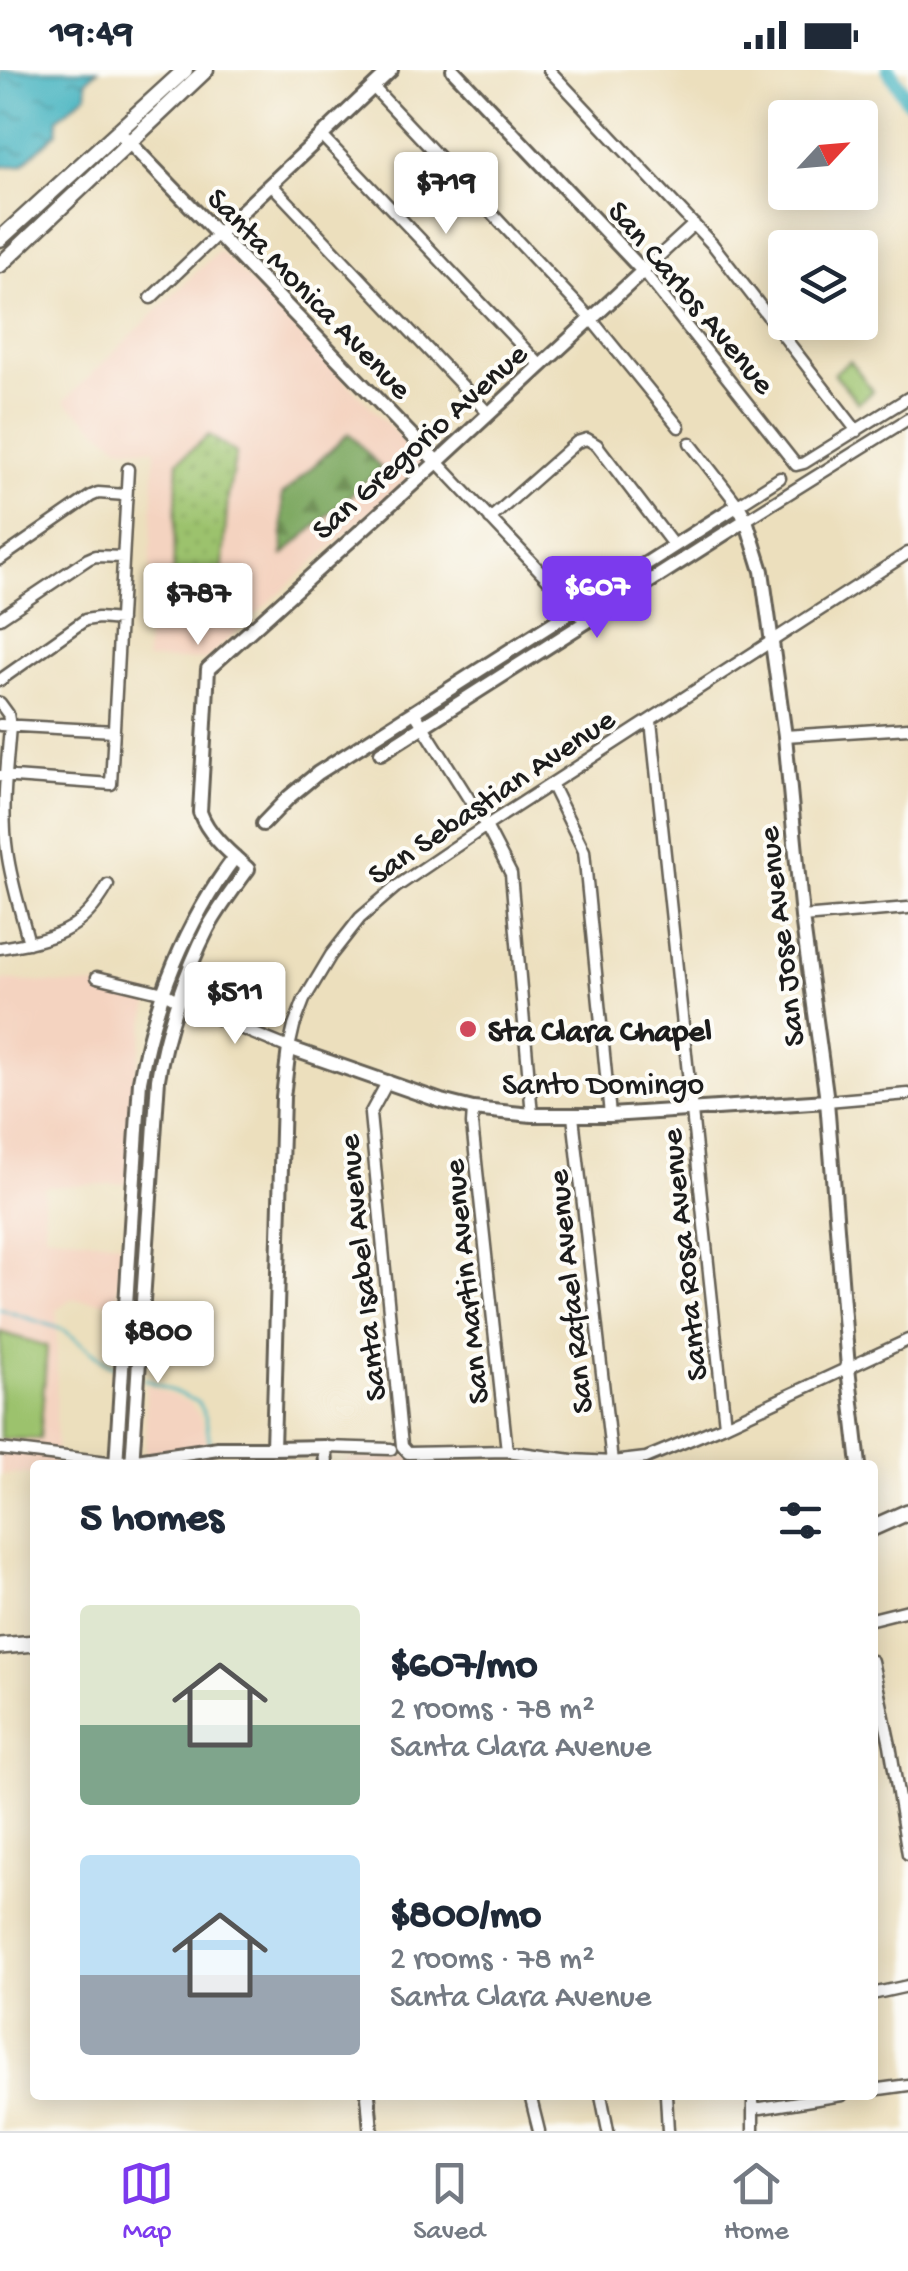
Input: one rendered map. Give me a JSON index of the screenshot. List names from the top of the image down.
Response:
{
  "streets": {
    "street": [
      "Santa Monica Avenue",
      "San Carlos Avenue",
      "San Gregorio Avenue",
      "San Sebastian Avenue",
      "San Jose Avenue",
      "Santo Domingo",
      "Santa Rosa Avenue",
      "Santa Isabel Avenue",
      "San Martin Avenue",
      "San Rafael Avenue"
    ]
  },
  "crossings": [
    ["Santa Monica Avenue", "San Gregorio Avenue"],
    ["San Carlos Avenue", "San Gregorio Avenue"],
    ["San Sebastian Avenue", "San Jose Avenue"],
    ["San Sebastian Avenue", "Santo Domingo"],
    ["San Sebastian Avenue", "Santa Rosa Avenue"],
    ["San Jose Avenue", "Santo Domingo"],
    ["Santo Domingo", "Santa Rosa Avenue"],
    ["Santo Domingo", "Santa Isabel Avenue"],
    ["Santo Domingo", "San Martin Avenue"],
    ["Santo Domingo", "San Rafael Avenue"],
    ["Santa Isabel Avenue", "San Martin Avenue"]
  ],
  "places": ["Sta Clara Chapel"],
  "north": "top right",
  "page": {
    "status": "19:49",
    "price": [
      "$719",
      "$607",
      "$787",
      "$511",
      "$800"
    ],
    "heading": "5 homes",
    "list": [
      {
        "name": "$607/mo",
        "note": "2 rooms · 78 m² · Santa Clara Avenue"
      },
      {
        "name": "$800/mo",
        "note": "2 rooms · 78 m² · Santa Clara Avenue"
      }
    ],
    "tabs": ["Map", "Saved", "Home"]
  }
}
